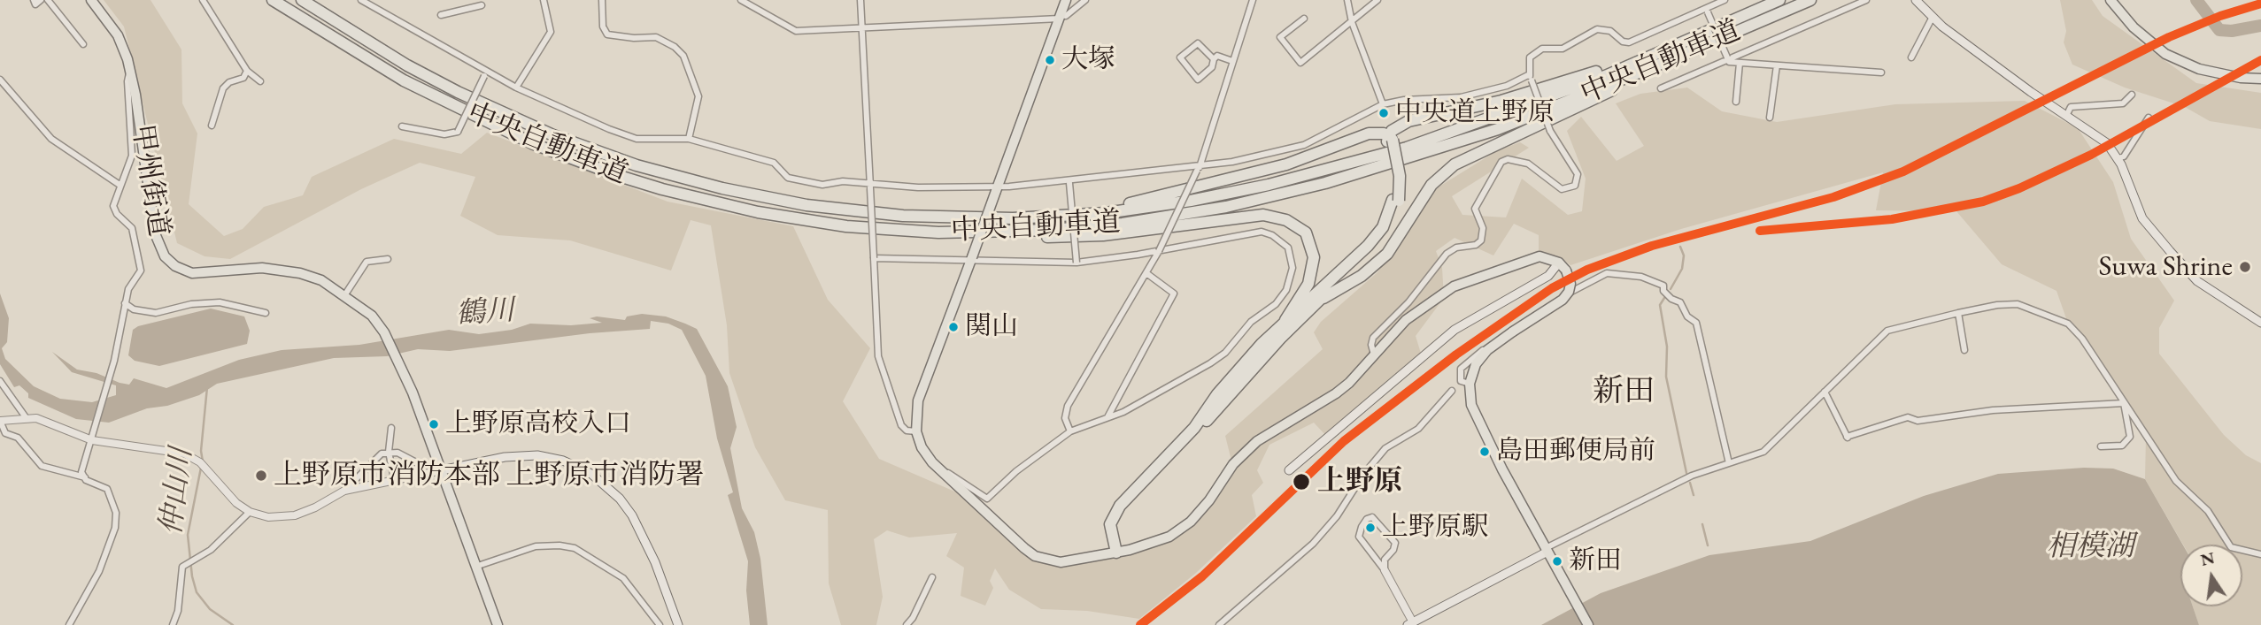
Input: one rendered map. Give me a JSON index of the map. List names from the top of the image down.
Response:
{
  "streets": {
    "highway": ["中央自動車道"],
    "main road": ["甲州街道"]
  },
  "districts": ["新田"],
  "water": ["鶴川", "仲山川", "相模湖"],
  "places": [
    "大塚",
    "中央道上野原",
    "Suwa Shrine",
    "関山",
    "上野原高校入口",
    "島田郵便局前",
    "上野原市消防本部 上野原市消防署",
    "上野原",
    "上野原駅",
    "新田"
  ],
  "north": "top"
}
